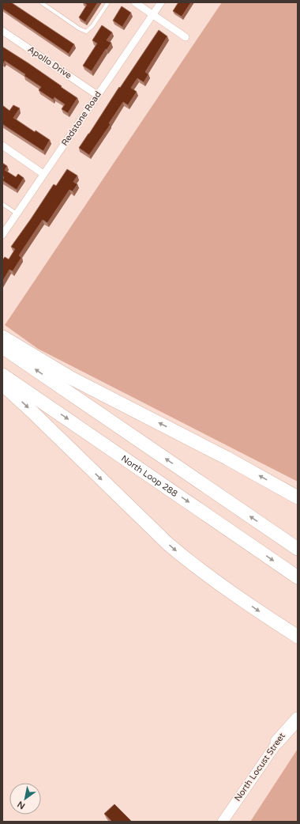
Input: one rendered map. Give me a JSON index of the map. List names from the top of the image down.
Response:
{
  "streets": {
    "highway": ["North Loop 288"],
    "main road": ["North Locust Street"],
    "street": ["Apollo Drive", "Redstone Road"]
  },
  "crossings": [
    ["Apollo Drive", "Redstone Road"]
  ],
  "north": "bottom left"
}
